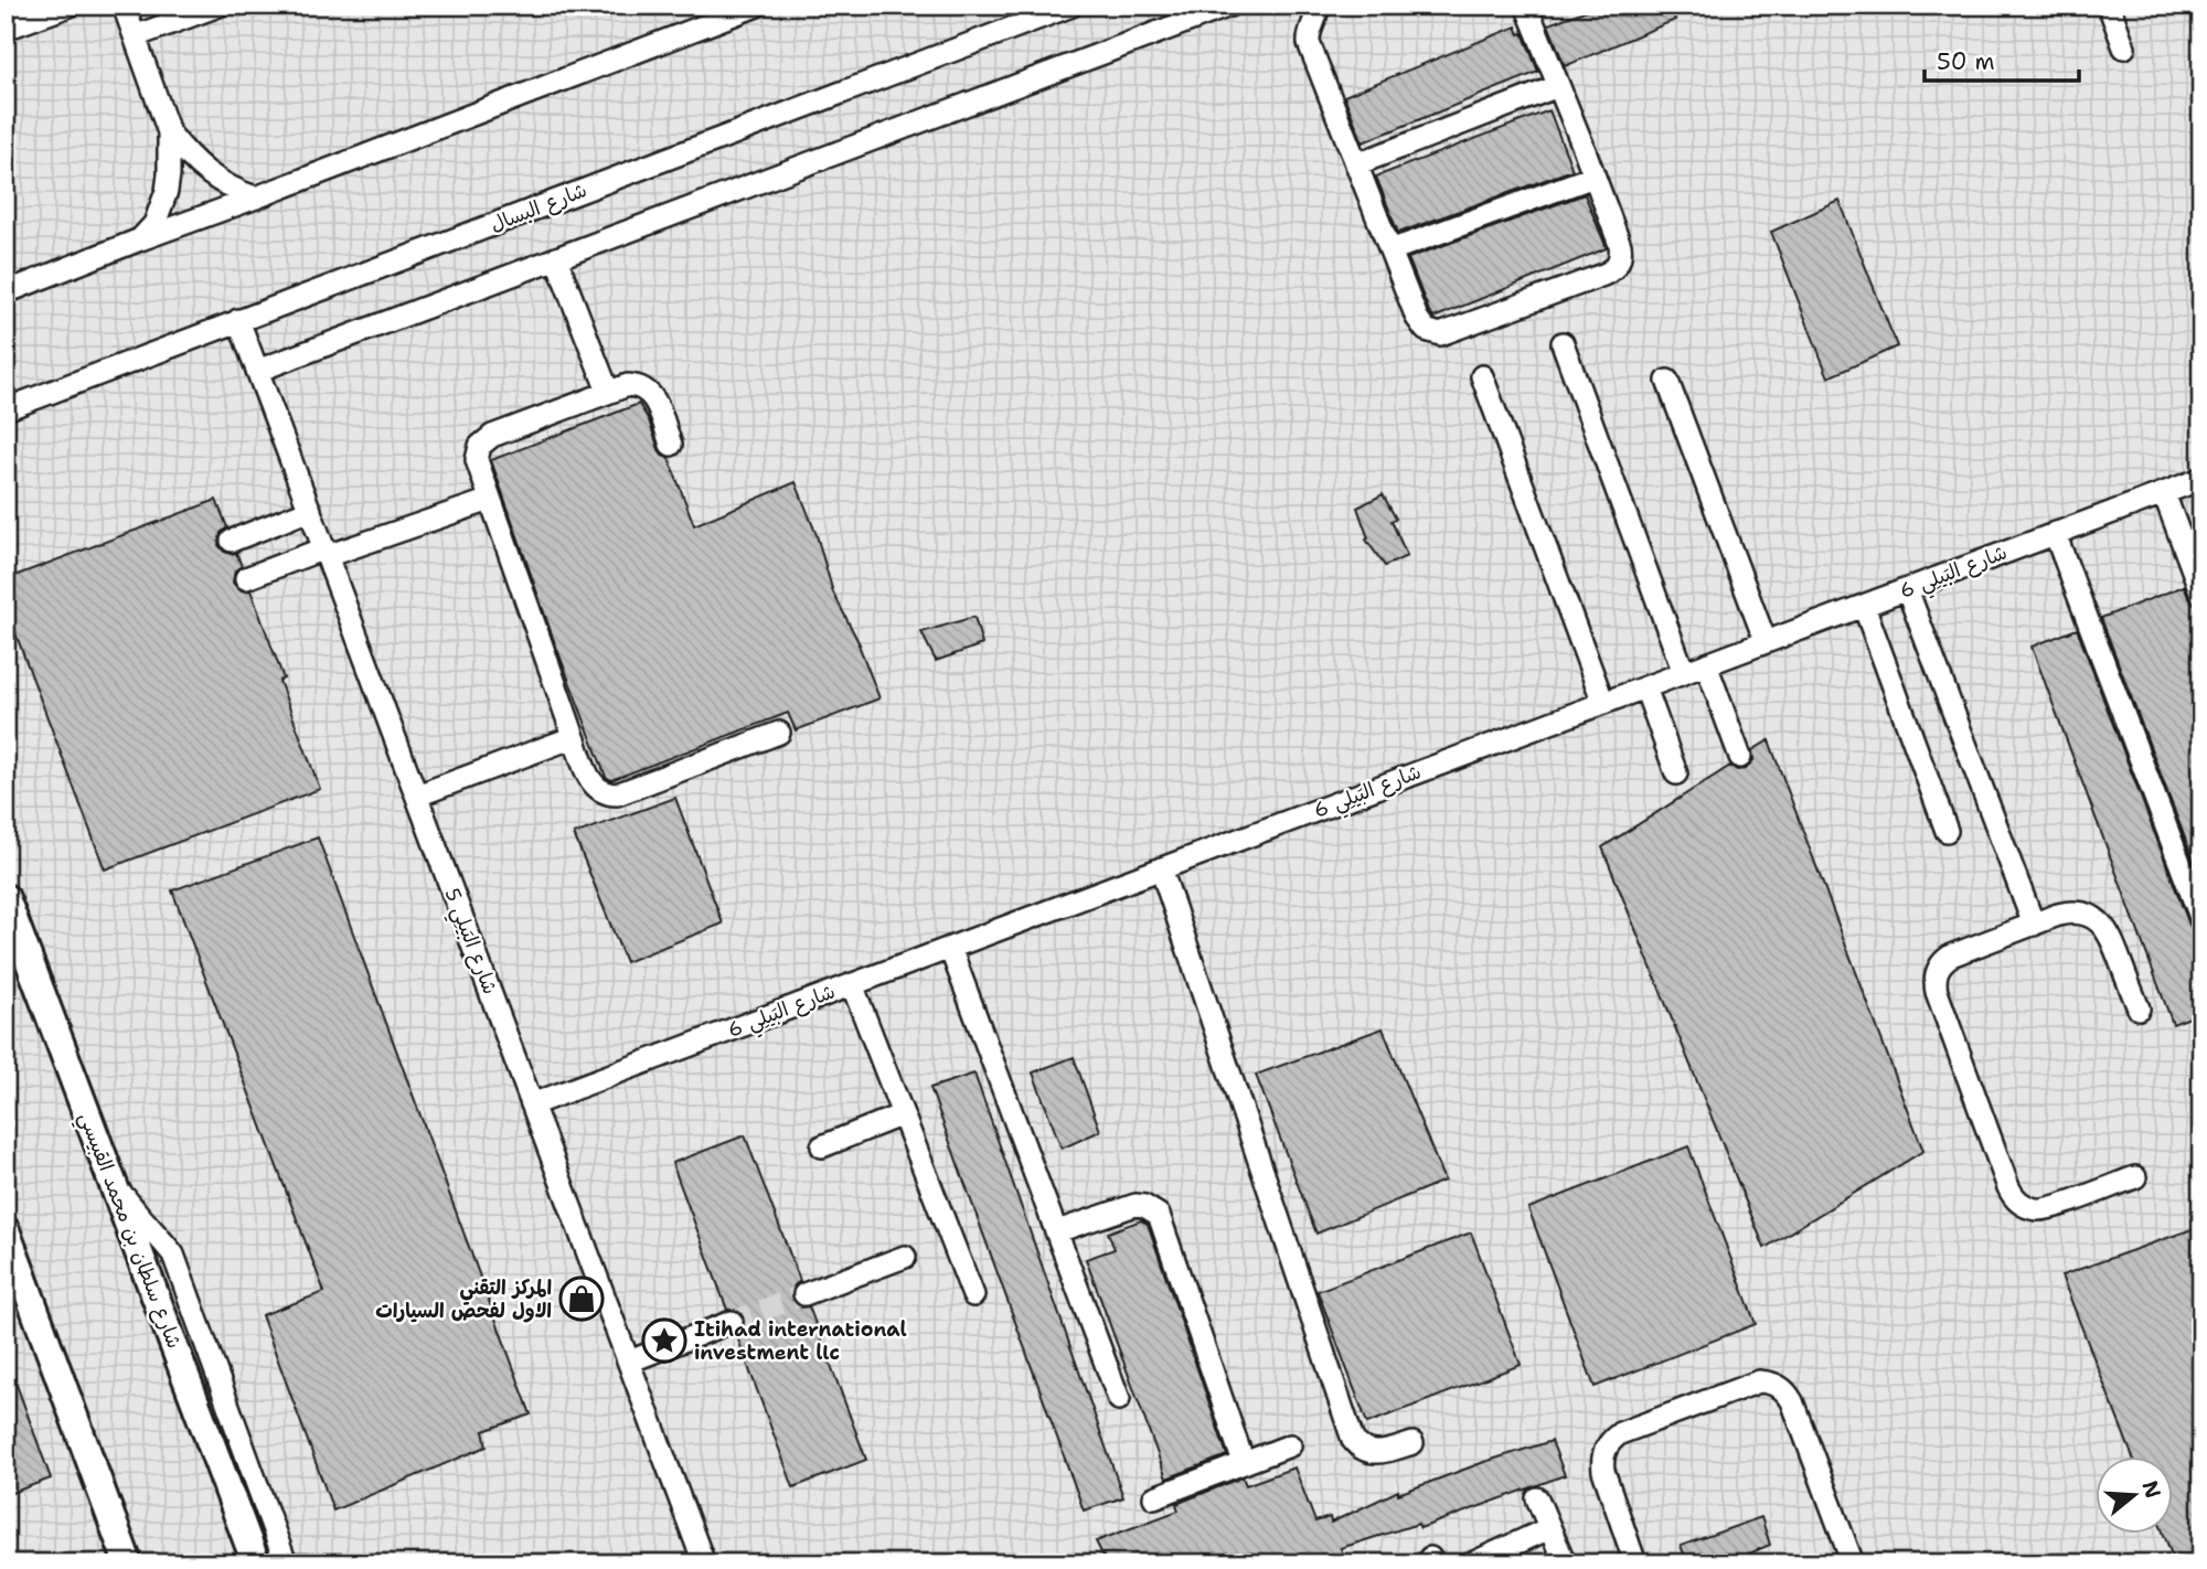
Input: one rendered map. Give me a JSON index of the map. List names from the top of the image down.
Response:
{
  "streets": {
    "main road": ["شارع سلطان بن محمد القبيسي"],
    "street": ["شارع البسال", "شارع البَيلِي 6", "شارع البَيلِي 5"]
  },
  "crossings": [
    ["شارع البسال", "شارع البَيلِي 5"],
    ["شارع البَيلِي 6", "شارع البَيلِي 5"]
  ],
  "places": {
    "shop": ["المركز التقني الاول لفحص السيارات"],
    "place": ["Itihad international investment llc"]
  },
  "scale_bar": "50 m",
  "north": "right"
}
